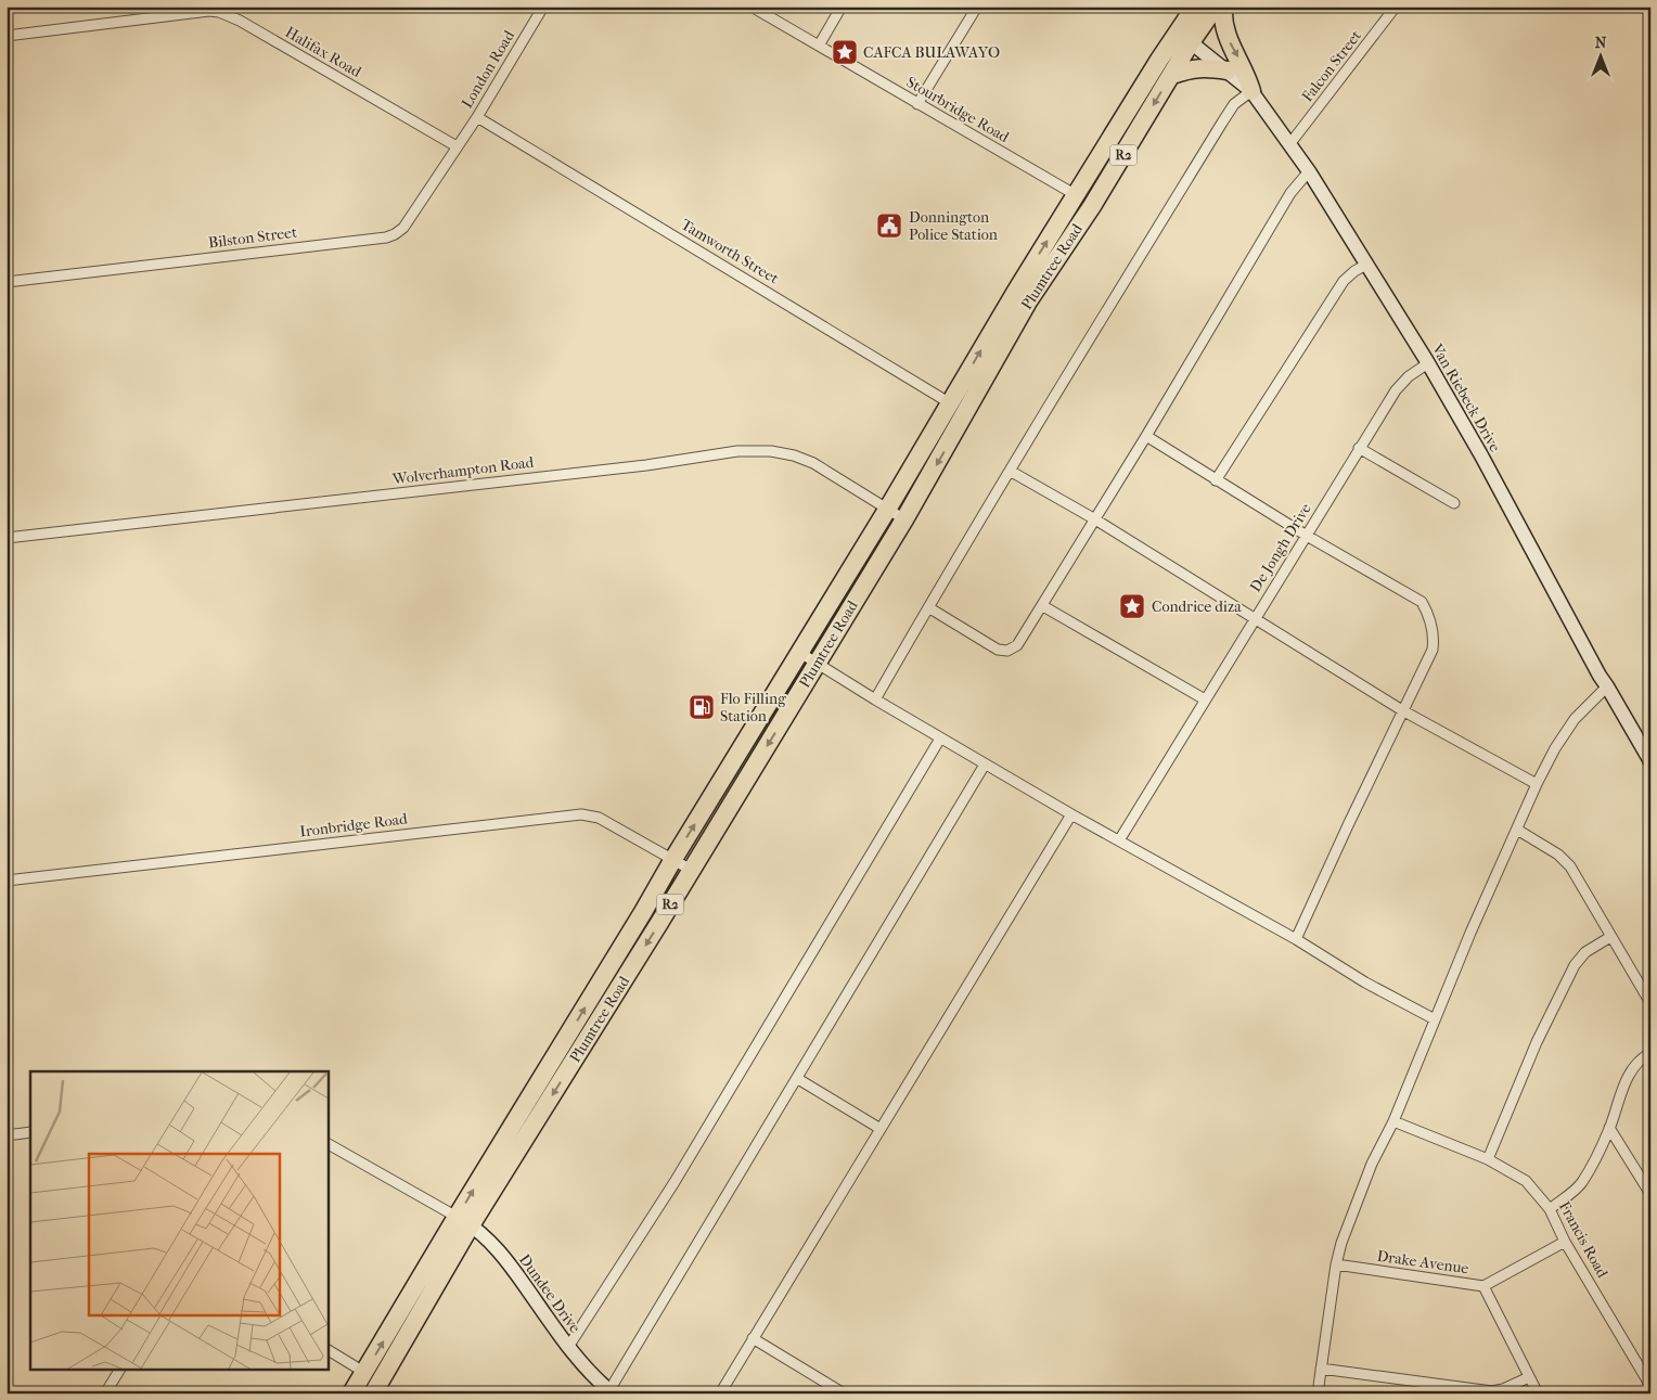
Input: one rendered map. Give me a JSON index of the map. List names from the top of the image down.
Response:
{
  "streets": {
    "highway": ["R2", "Plumtree Road"],
    "street": [
      "Halifax Road",
      "Falcon Street",
      "London Road",
      "Stourbridge Road",
      "Bilston Street",
      "Tamworth Street",
      "Van Riebeck Drive",
      "Wolverhampton Road",
      "De Jongh Drive",
      "Ironbridge Road",
      "Francis Road",
      "Drake Avenue",
      "Dundee Drive"
    ]
  },
  "crossings": [
    ["Halifax Road", "London Road"],
    ["Halifax Road", "Bilston Street"],
    ["Falcon Street", "Van Riebeck Drive"],
    ["London Road", "Bilston Street"],
    ["London Road", "Tamworth Street"],
    ["Stourbridge Road", "Plumtree Road"],
    ["Tamworth Street", "Plumtree Road"],
    ["Plumtree Road", "Van Riebeck Drive"],
    ["Plumtree Road", "Wolverhampton Road"],
    ["Plumtree Road", "Ironbridge Road"],
    ["Plumtree Road", "Dundee Drive"],
    ["Van Riebeck Drive", "De Jongh Drive"]
  ],
  "places": {
    "place": ["CAFCA BULAWAYO", "Condrice diza"],
    "public building": ["Donnington Police Station"],
    "fuel station": ["Flo Filling Station"]
  },
  "north": "top"
}
